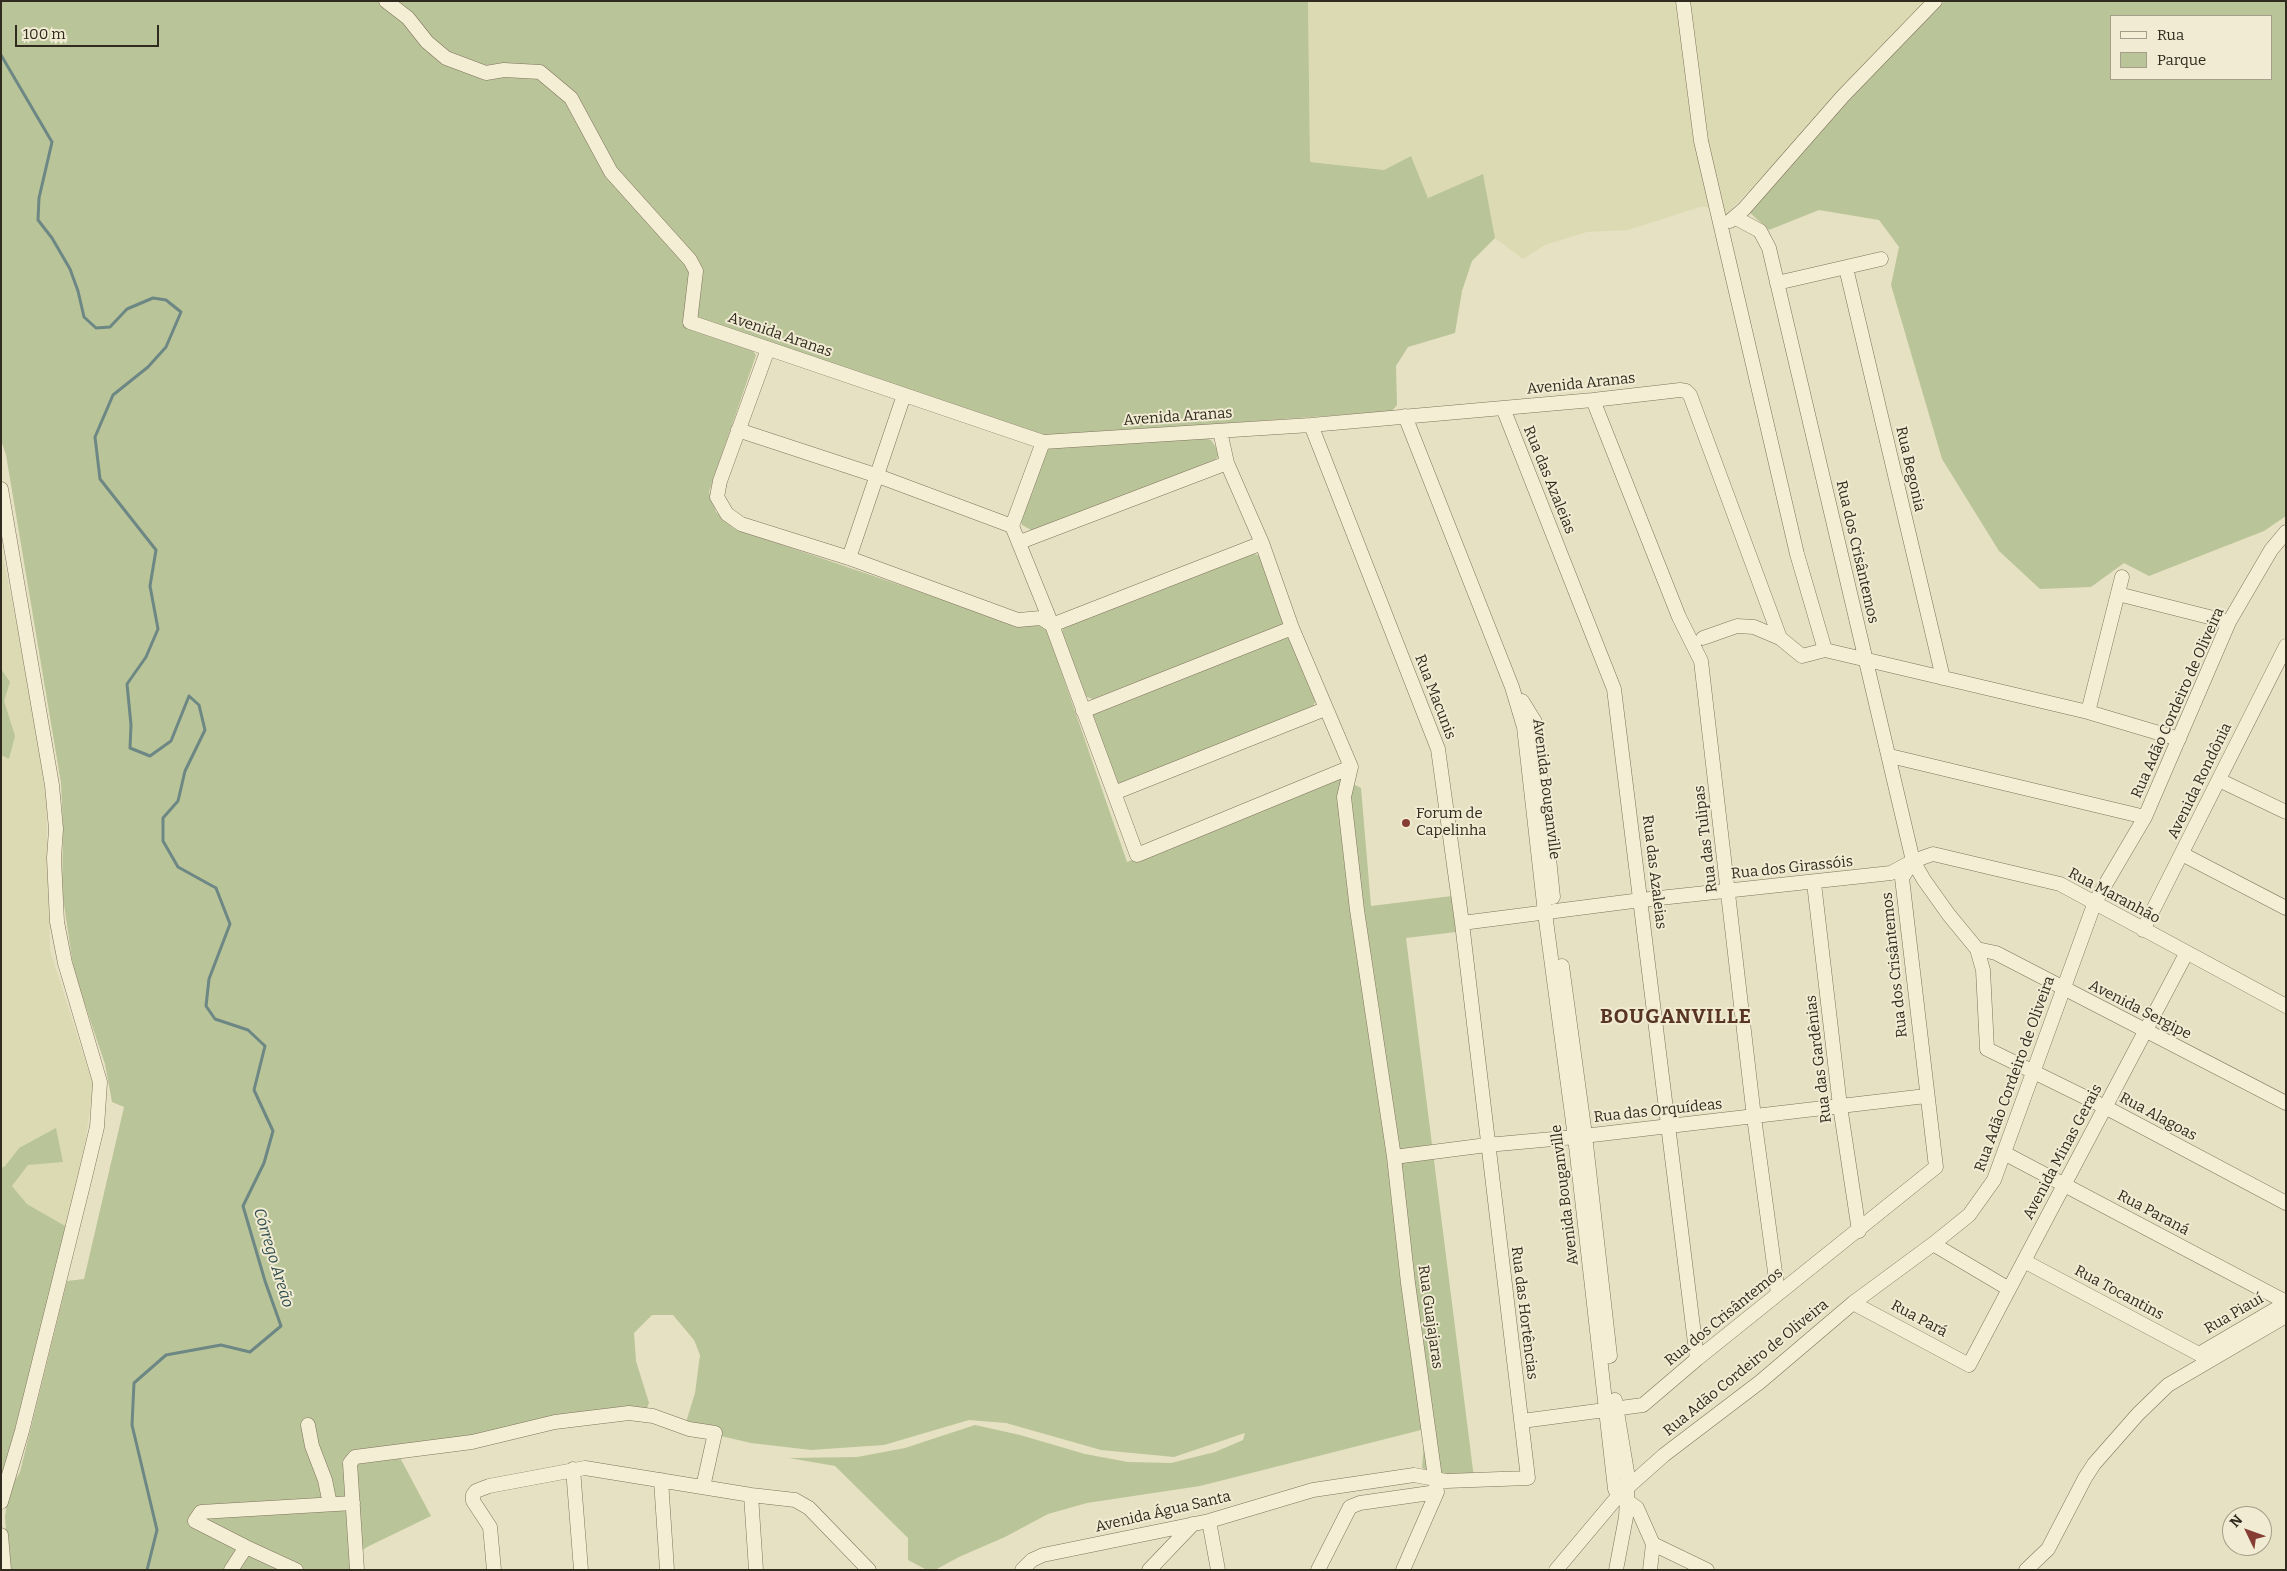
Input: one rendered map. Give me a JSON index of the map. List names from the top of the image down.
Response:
{
  "streets": {
    "street": [
      "Avenida Aranas",
      "Rua Begonia",
      "Rua das Azaleias",
      "Rua dos Crisântemos",
      "Rua Macunis",
      "Rua Adão Cordeiro de Oliveira",
      "Avenida Rondônia",
      "Avenida Bouganville",
      "Rua das Tulipas",
      "Rua dos Girassóis",
      "Rua Maranhão",
      "Avenida Sergipe",
      "Rua das Gardênias",
      "Rua das Orquídeas",
      "Rua Alagoas",
      "Avenida Minas Gerais",
      "Rua Paraná",
      "Rua Tocantins",
      "Rua das Hortências",
      "Rua Piauí",
      "Rua Guajajaras",
      "Rua Pará",
      "Avenida Água Santa"
    ]
  },
  "crossings": [
    ["Avenida Aranas", "Rua das Azaleias"],
    ["Avenida Aranas", "Rua Macunis"],
    ["Avenida Aranas", "Avenida Bouganville"],
    ["Avenida Aranas", "Rua das Tulipas"],
    ["Rua das Azaleias", "Rua dos Crisântemos"],
    ["Rua das Azaleias", "Rua dos Girassóis"],
    ["Rua das Azaleias", "Rua das Orquídeas"],
    ["Rua dos Crisântemos", "Avenida Bouganville"],
    ["Rua dos Crisântemos", "Rua das Tulipas"],
    ["Rua dos Crisântemos", "Rua dos Girassóis"],
    ["Rua dos Crisântemos", "Rua Maranhão"],
    ["Rua dos Crisântemos", "Rua das Gardênias"],
    ["Rua dos Crisântemos", "Rua das Orquídeas"],
    ["Rua dos Crisântemos", "Rua das Hortências"],
    ["Rua Macunis", "Rua dos Girassóis"],
    ["Rua Macunis", "Rua das Orquídeas"],
    ["Rua Macunis", "Rua das Hortências"],
    ["Rua Adão Cordeiro de Oliveira", "Avenida Bouganville"],
    ["Rua Adão Cordeiro de Oliveira", "Rua Maranhão"],
    ["Rua Adão Cordeiro de Oliveira", "Avenida Sergipe"],
    ["Rua Adão Cordeiro de Oliveira", "Rua Alagoas"],
    ["Rua Adão Cordeiro de Oliveira", "Rua Paraná"],
    ["Rua Adão Cordeiro de Oliveira", "Rua Pará"],
    ["Avenida Rondônia", "Rua Maranhão"],
    ["Avenida Bouganville", "Rua dos Girassóis"],
    ["Avenida Bouganville", "Rua das Orquídeas"],
    ["Rua das Tulipas", "Rua dos Girassóis"],
    ["Rua das Tulipas", "Rua das Orquídeas"],
    ["Rua dos Girassóis", "Rua Maranhão"],
    ["Rua dos Girassóis", "Rua das Gardênias"],
    ["Rua Maranhão", "Avenida Minas Gerais"],
    ["Avenida Sergipe", "Rua Alagoas"],
    ["Avenida Sergipe", "Avenida Minas Gerais"],
    ["Rua das Gardênias", "Rua das Orquídeas"],
    ["Rua das Orquídeas", "Rua das Hortências"],
    ["Rua das Orquídeas", "Rua Guajajaras"],
    ["Rua Alagoas", "Avenida Minas Gerais"],
    ["Avenida Minas Gerais", "Rua Paraná"],
    ["Avenida Minas Gerais", "Rua Tocantins"],
    ["Avenida Minas Gerais", "Rua Pará"],
    ["Rua Paraná", "Rua Piauí"],
    ["Rua Tocantins", "Rua Piauí"],
    ["Rua das Hortências", "Rua Guajajaras"],
    ["Rua das Hortências", "Avenida Água Santa"],
    ["Rua Guajajaras", "Avenida Água Santa"]
  ],
  "districts": ["BOUGANVILLE"],
  "water": ["Córrego Areão"],
  "places": ["Forum de Capelinha"],
  "legend": ["Rua", "Parque"],
  "scale_bar": "100 m",
  "north": "top left"
}
